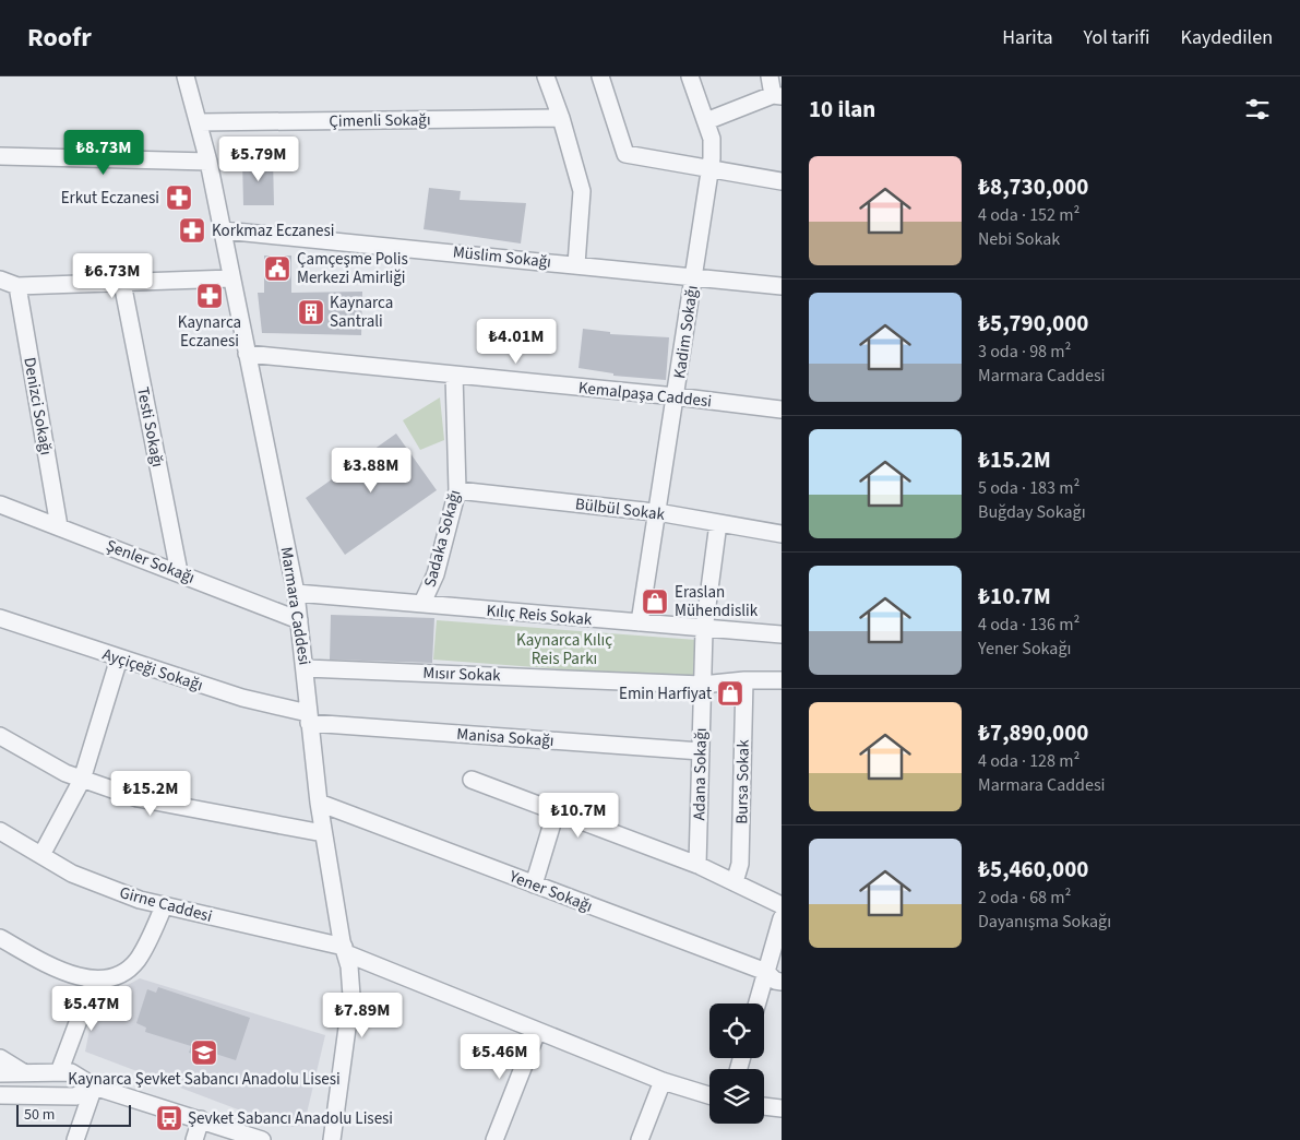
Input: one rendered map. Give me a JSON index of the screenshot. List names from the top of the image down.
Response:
{
  "streets": {
    "street": [
      "Çimenli Sokağı",
      "Müslim Sokağı",
      "Kadim Sokağı",
      "Kemalpaşa Caddesi",
      "Denizci Sokağı",
      "Testi Sokağı",
      "Bülbül Sokak",
      "Sadaka Sokağı",
      "Şenler Sokağı",
      "Marmara Caddesi",
      "Kılıç Reis Sokak",
      "Ayçiçeği Sokağı",
      "Mısır Sokak",
      "Manisa Sokağı",
      "Adana Sokağı",
      "Bursa Sokak",
      "Yener Sokağı",
      "Girne Caddesi"
    ]
  },
  "crossings": [
    ["Çimenli Sokağı", "Marmara Caddesi"],
    ["Müslim Sokağı", "Kadim Sokağı"],
    ["Müslim Sokağı", "Marmara Caddesi"],
    ["Kadim Sokağı", "Kemalpaşa Caddesi"],
    ["Kadim Sokağı", "Bülbül Sokak"],
    ["Kadim Sokağı", "Kılıç Reis Sokak"],
    ["Kemalpaşa Caddesi", "Sadaka Sokağı"],
    ["Kemalpaşa Caddesi", "Marmara Caddesi"],
    ["Denizci Sokağı", "Şenler Sokağı"],
    ["Testi Sokağı", "Şenler Sokağı"],
    ["Bülbül Sokak", "Sadaka Sokağı"],
    ["Bülbül Sokak", "Adana Sokağı"],
    ["Sadaka Sokağı", "Kılıç Reis Sokak"],
    ["Şenler Sokağı", "Marmara Caddesi"],
    ["Marmara Caddesi", "Kılıç Reis Sokak"],
    ["Marmara Caddesi", "Ayçiçeği Sokağı"],
    ["Marmara Caddesi", "Mısır Sokak"],
    ["Marmara Caddesi", "Manisa Sokağı"],
    ["Marmara Caddesi", "Yener Sokağı"],
    ["Marmara Caddesi", "Girne Caddesi"],
    ["Kılıç Reis Sokak", "Adana Sokağı"],
    ["Ayçiçeği Sokağı", "Manisa Sokağı"],
    ["Mısır Sokak", "Adana Sokağı"],
    ["Mısır Sokak", "Bursa Sokak"],
    ["Manisa Sokağı", "Adana Sokağı"]
  ],
  "parks": ["Kaynarca Kılıç Reis Parkı"],
  "places": {
    "pharmacy": ["Erkut Eczanesi", "Korkmaz Eczanesi", "Kaynarca Eczanesi"],
    "public building": ["Çamçeşme Polis Merkezi Amirliği"],
    "building": ["Kaynarca Santrali"],
    "shop": ["Eraslan Mühendislik", "Emin Harfiyat"],
    "school or university": ["Kaynarca Şevket Sabancı Anadolu Lisesi"],
    "bus stop": ["Şevket Sabancı Anadolu Lisesi"]
  },
  "scale_bar": "50 m",
  "page": {
    "header": "Roofr",
    "nav": ["Harita", "Yol tarifi", "Kaydedilen"],
    "heading": "10 ilan",
    "price": [
      "₺8.73M",
      "₺5.79M",
      "₺6.73M",
      "₺4.01M",
      "₺3.88M",
      "₺15.2M",
      "₺10.7M",
      "₺5.47M",
      "₺7.89M",
      "₺5.46M"
    ],
    "list": [
      {
        "name": "₺8,730,000",
        "note": "4 oda · 152 m² · Nebi Sokak"
      },
      {
        "name": "₺5,790,000",
        "note": "3 oda · 98 m² · Marmara Caddesi"
      },
      {
        "name": "₺15.2M",
        "note": "5 oda · 183 m² · Buğday Sokağı"
      },
      {
        "name": "₺10.7M",
        "note": "4 oda · 136 m² · Yener Sokağı"
      },
      {
        "name": "₺7,890,000",
        "note": "4 oda · 128 m² · Marmara Caddesi"
      },
      {
        "name": "₺5,460,000",
        "note": "2 oda · 68 m² · Dayanışma Sokağı"
      }
    ],
    "scale": "50 m"
  }
}
